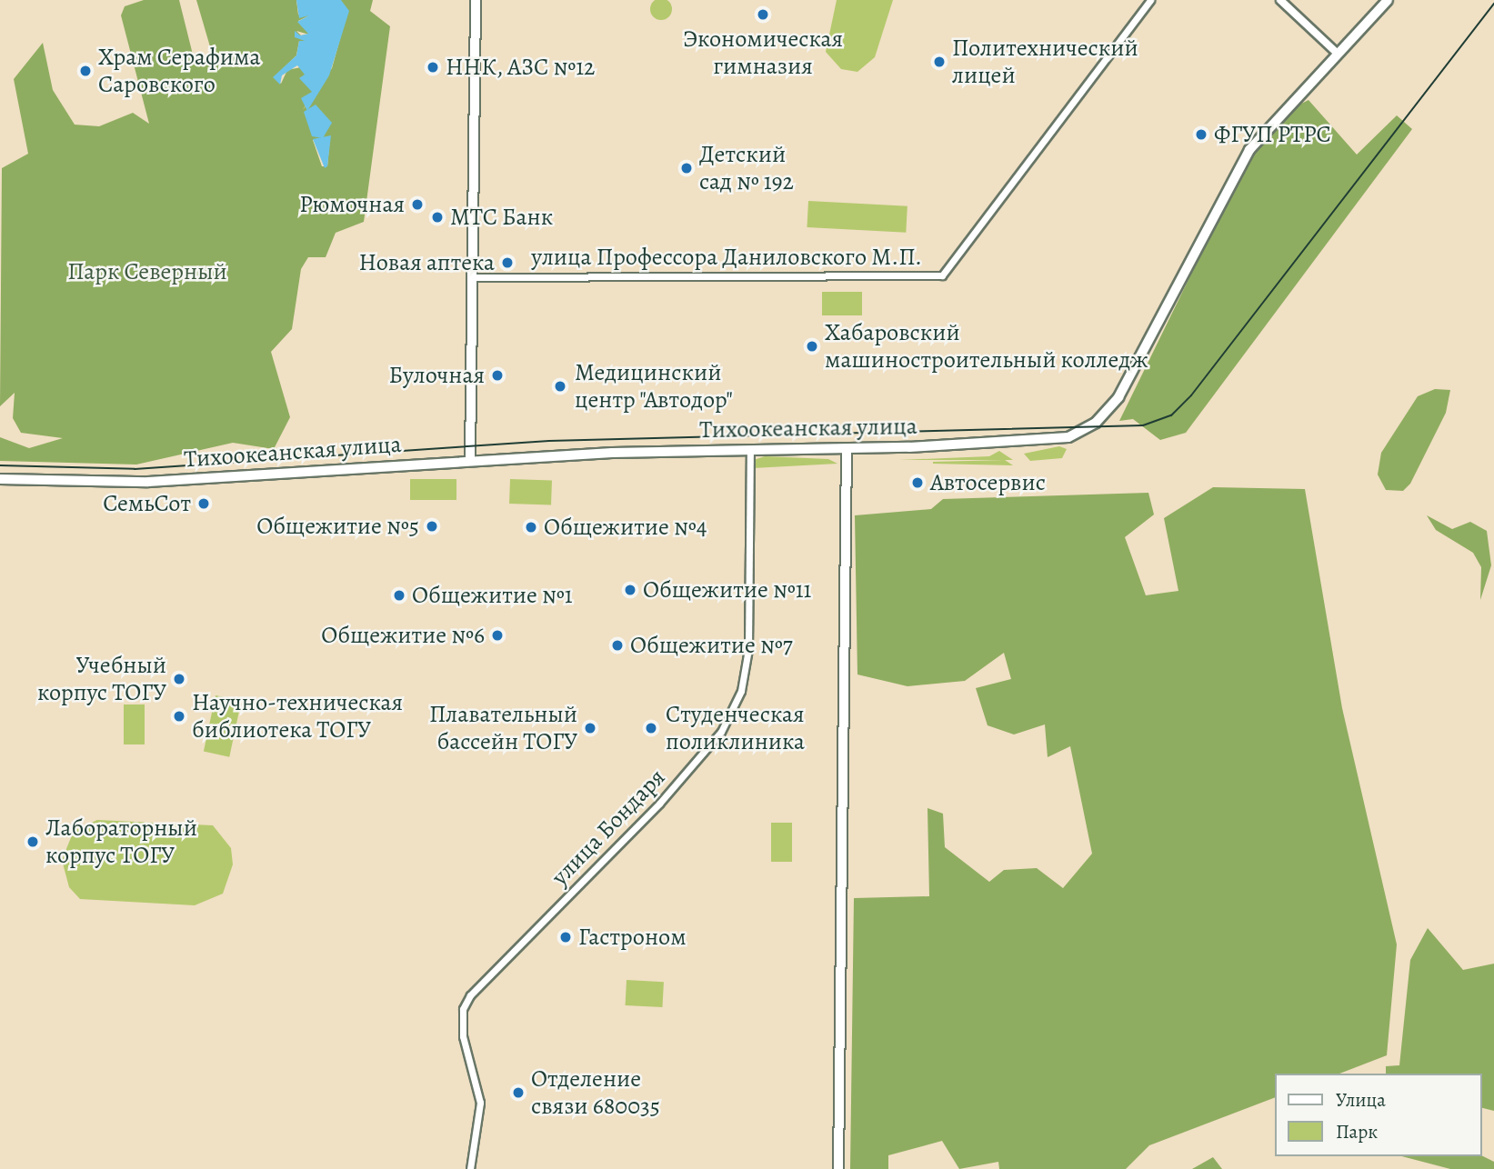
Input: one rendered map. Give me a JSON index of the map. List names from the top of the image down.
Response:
{
  "streets": {
    "main road": ["Тихоокеанская улица"],
    "street": ["улица Профессора Даниловского М.П.", "улица Бондаря"]
  },
  "crossings": [
    ["Тихоокеанская улица", "улица Бондаря"]
  ],
  "parks": ["Парк Северный"],
  "places": [
    "Экономическая гимназия",
    "Политехнический лицей",
    "ННК, АЗС №12",
    "Храм Серафима Саровского",
    "ФГУП РТРС",
    "Детский сад № 192",
    "Рюмочная",
    "МТС Банк",
    "Новая аптека",
    "Хабаровский машиностроительный колледж",
    "Булочная",
    "Медицинский центр \"Автодор\"",
    "Автосервис",
    "СемьСот",
    "Общежитие №5",
    "Общежитие №4",
    "Общежитие №11",
    "Общежитие №1",
    "Общежитие №6",
    "Общежитие №7",
    "Учебный корпус ТОГУ",
    "Научно-техническая библиотека ТОГУ",
    "Плавательный бассейн ТОГУ",
    "Студенческая поликлиника",
    "Лабораторный корпус ТОГУ",
    "Гастроном",
    "Отделение связи 680035"
  ],
  "legend": ["Улица", "Парк"]
}
